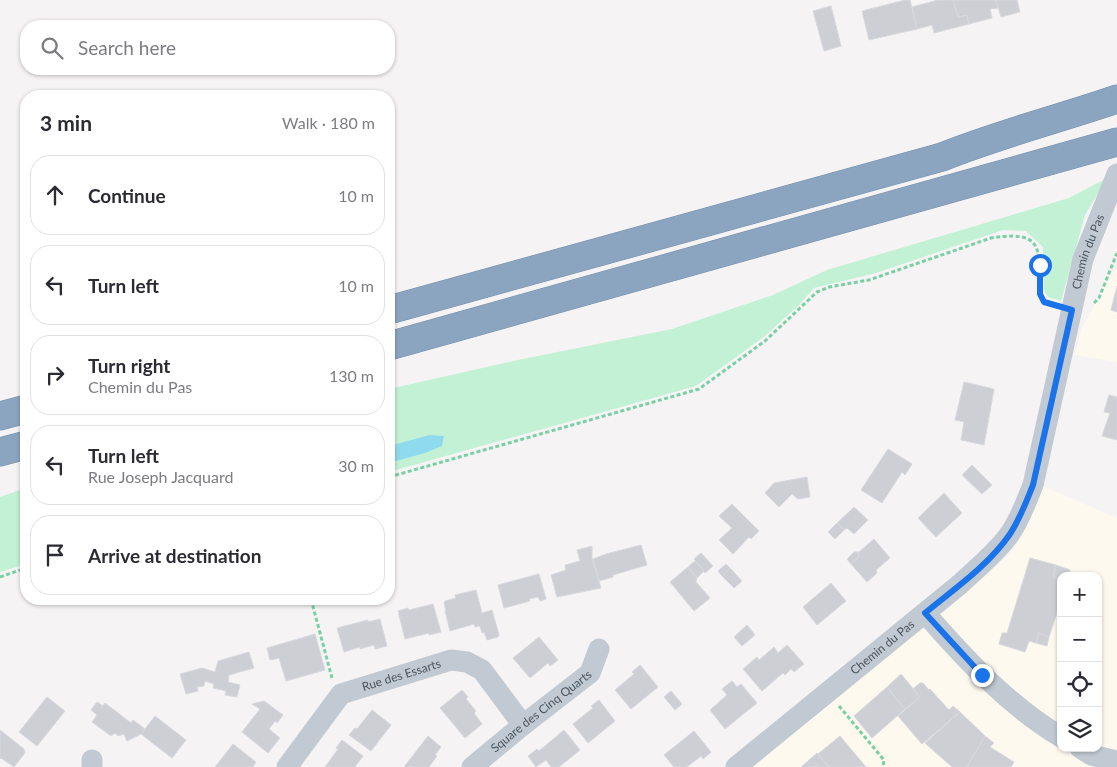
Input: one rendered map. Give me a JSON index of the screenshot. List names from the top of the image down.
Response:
{
  "streets": {
    "street": ["Chemin du Pas", "Rue des Essarts", "Square des Cinq Quarts"]
  },
  "crossings": [
    ["Rue des Essarts", "Square des Cinq Quarts"]
  ],
  "page": {
    "search": "Search here",
    "heading": ["3 min", "Walk · 180 m"],
    "list": [
      ["Continue", "10 m"],
      ["Turn left", "10 m"],
      ["Turn right", "Chemin du Pas", "130 m"],
      ["Turn left", "Rue Joseph Jacquard", "30 m"],
      "Arrive at destination"
    ],
    "map_buttons": ["+", "−"]
  }
}
